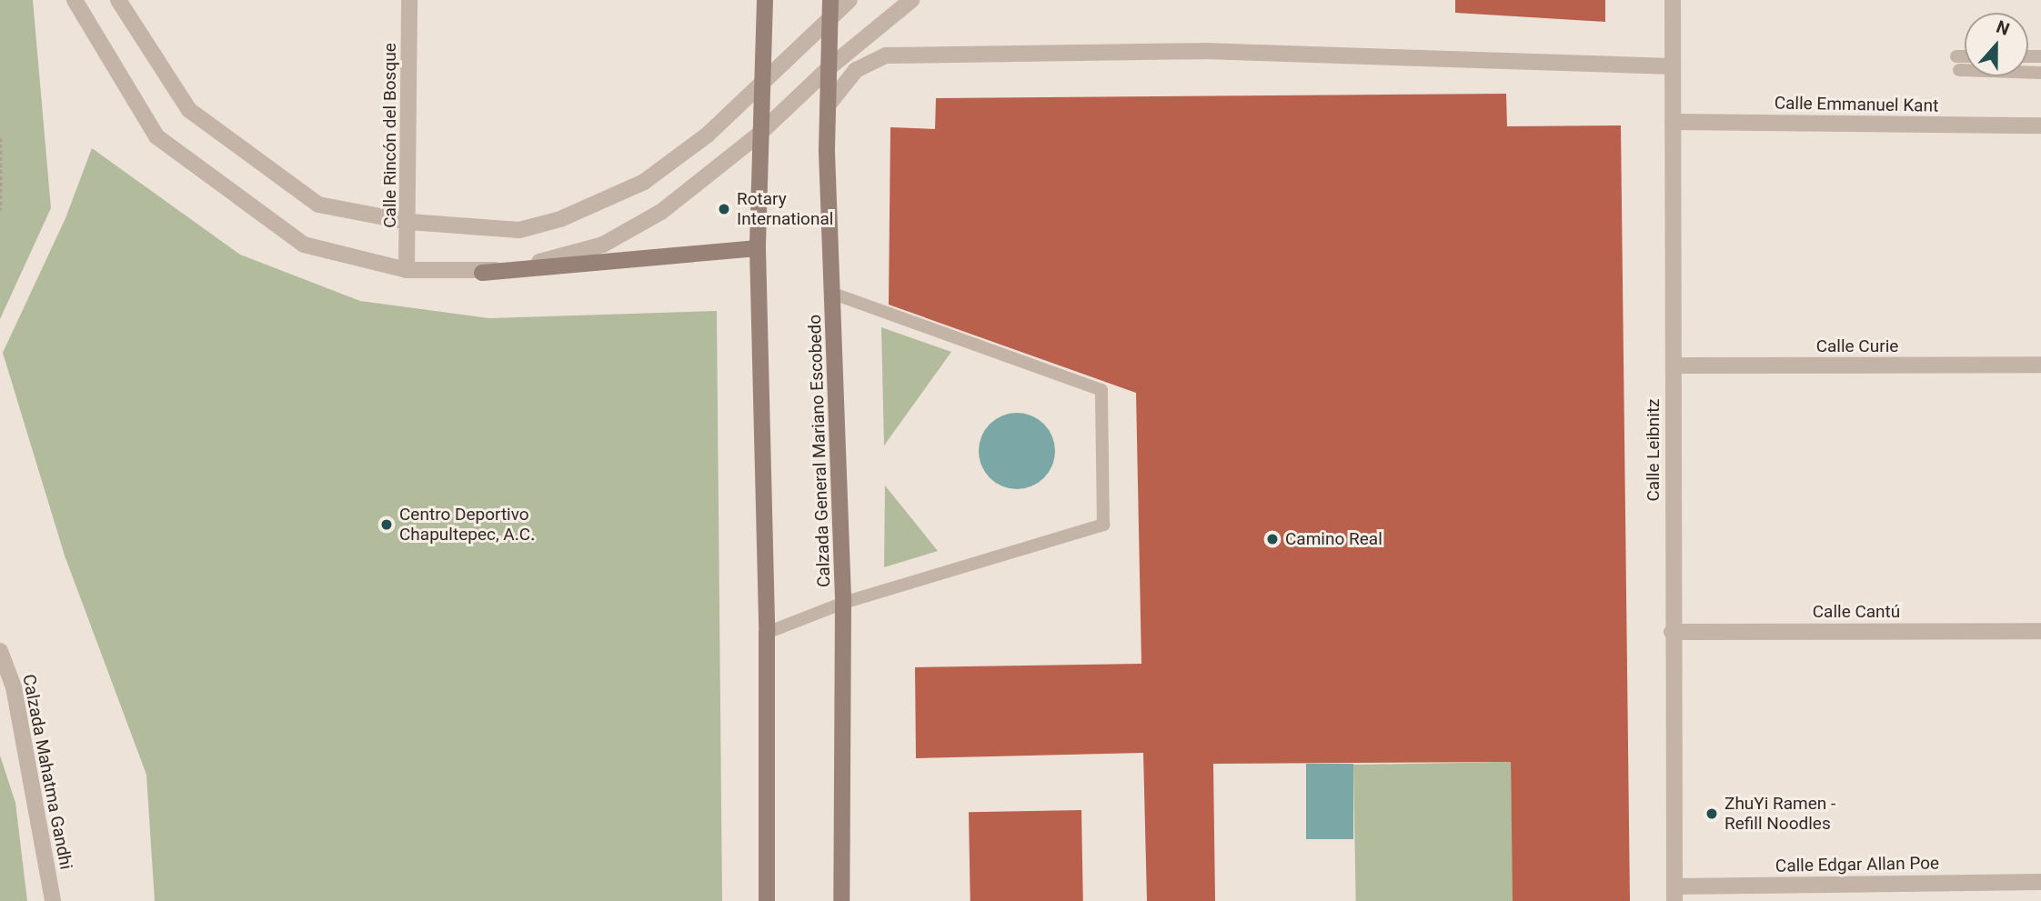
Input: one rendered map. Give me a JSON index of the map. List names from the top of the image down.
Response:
{
  "streets": {
    "main road": ["Calzada General Mariano Escobedo"],
    "street": [
      "Calle Emmanuel Kant",
      "Calle Rincón del Bosque",
      "Calle Curie",
      "Calle Leibnitz",
      "Calle Cantú",
      "Calzada Mahatma Gandhi",
      "Calle Edgar Allan Poe"
    ]
  },
  "crossings": [
    ["Calle Emmanuel Kant", "Calle Leibnitz"],
    ["Calle Curie", "Calle Leibnitz"],
    ["Calle Leibnitz", "Calle Cantú"],
    ["Calle Leibnitz", "Calle Edgar Allan Poe"]
  ],
  "places": [
    "Rotary International",
    "Centro Deportivo Chapultepec, A.C.",
    "Camino Real",
    "ZhuYi Ramen - Refill Noodles"
  ],
  "north": "top"
}
